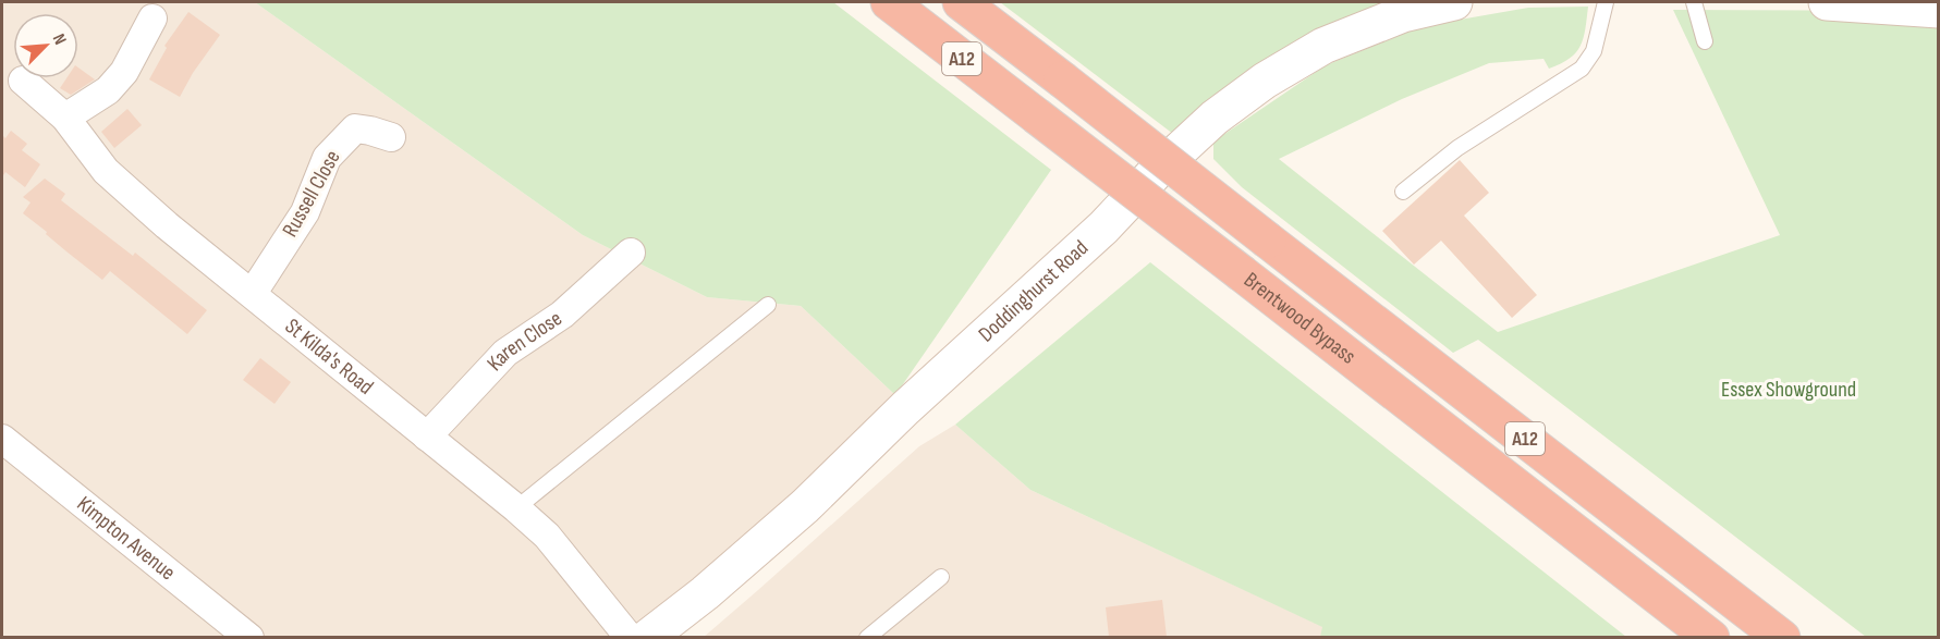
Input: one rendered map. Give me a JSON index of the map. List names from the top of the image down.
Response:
{
  "streets": {
    "highway": ["A12", "Brentwood Bypass"],
    "street": [
      "Russell Close",
      "Doddinghurst Road",
      "Karen Close",
      "St Kilda's Road",
      "Kimpton Avenue"
    ]
  },
  "crossings": [
    ["Russell Close", "St Kilda's Road"],
    ["Karen Close", "St Kilda's Road"]
  ],
  "parks": ["Essex Showground"],
  "north": "top right"
}
